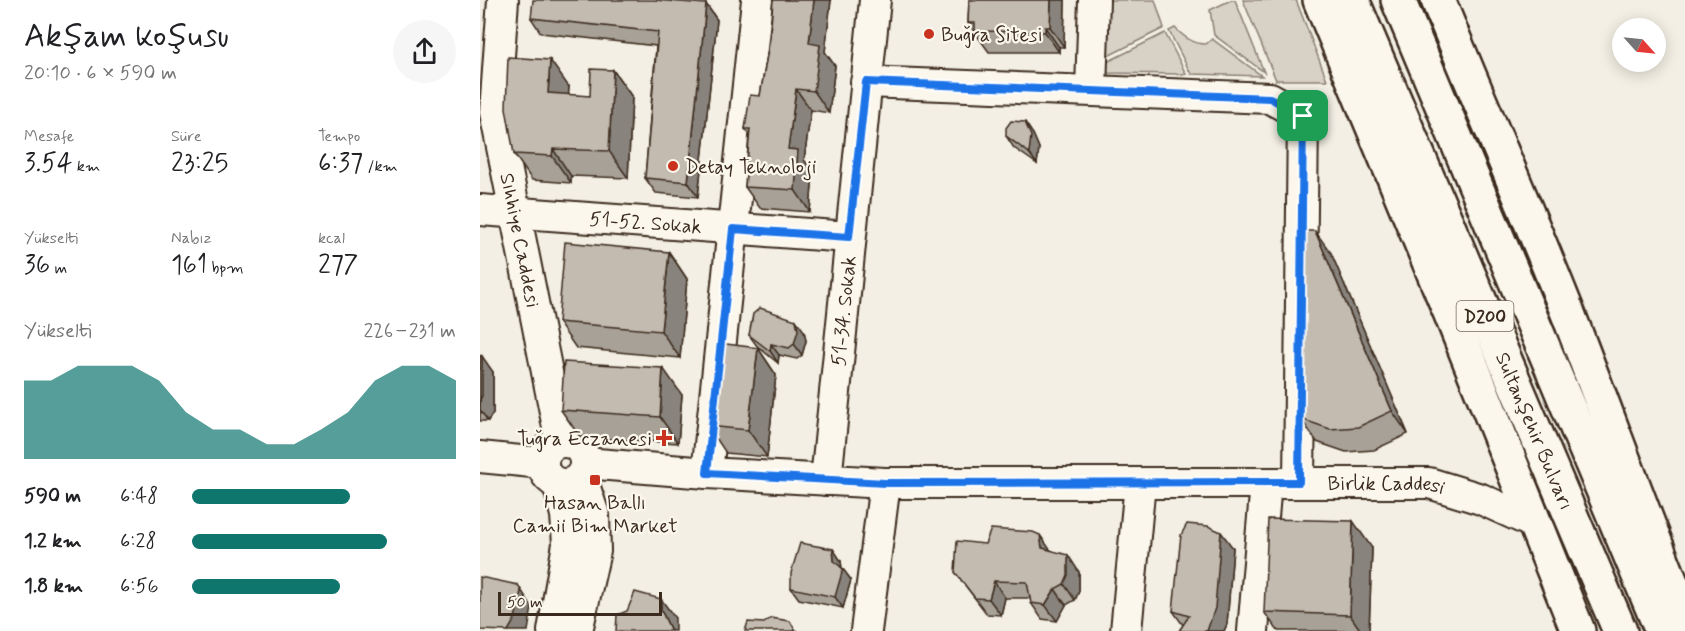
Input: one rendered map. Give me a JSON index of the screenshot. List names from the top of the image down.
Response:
{
  "streets": {
    "main road": ["D200", "Sultanşehir Bulvarı"],
    "street": [
      "51-52. Sokak",
      "Sıhhiye Caddesi",
      "51-34. Sokak",
      "Birlik Caddesi"
    ]
  },
  "crossings": [
    ["51-52. Sokak", "Sıhhiye Caddesi"],
    ["51-52. Sokak", "51-34. Sokak"],
    ["Sıhhiye Caddesi", "Birlik Caddesi"],
    ["51-34. Sokak", "Birlik Caddesi"]
  ],
  "places": {
    "other": ["Buğra Sitesi", "Detay Teknoloji"],
    "health": ["Tuğra Eczanesi"],
    "transit": ["Hasan Ballı Camii Bim Market"]
  },
  "scale_bar": "50 m",
  "north": "bottom right",
  "page": {
    "heading": ["Akşam koşusu", "20:10 · 6 × 590 m"],
    "stats": [
      ["Mesafe", "3.54 km"],
      ["Süre", "23:25"],
      ["Tempo", "6:37 /km"],
      ["Yükselti", "36 m"],
      ["Nabız", "161 bpm"],
      ["kcal", "277"]
    ],
    "chart": ["Yükselti", "226–231 m"],
    "list": [
      {
        "name": "590 m",
        "note": "6:48"
      },
      {
        "name": "1.2 km",
        "note": "6:28"
      },
      {
        "name": "1.8 km",
        "note": "6:56"
      }
    ],
    "scale": "50 m"
  }
}
